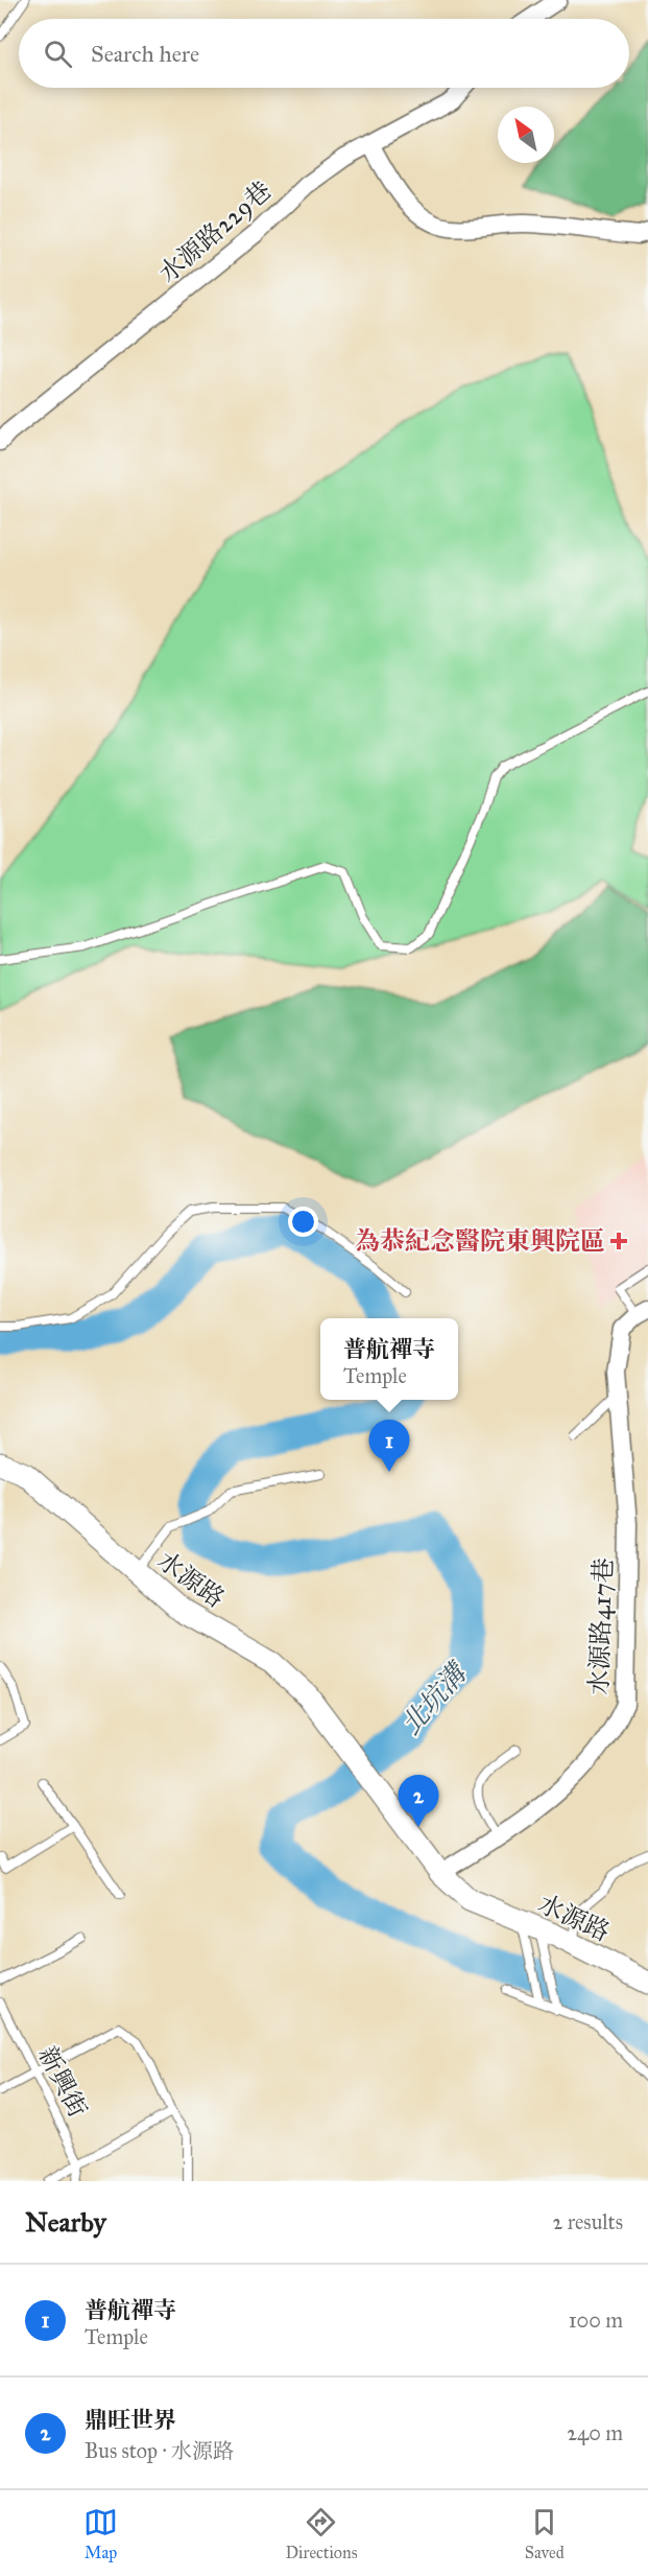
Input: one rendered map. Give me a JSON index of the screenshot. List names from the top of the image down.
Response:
{
  "streets": {
    "street": ["水源路229巷", "水源路", "水源路417巷"],
    "lane": ["新興街"]
  },
  "crossings": [
    ["水源路", "水源路417巷"]
  ],
  "water": ["北坑溝"],
  "places": {
    "health": ["為恭紀念醫院東興院區"]
  },
  "north": "top left",
  "page": {
    "search": "Search here",
    "popup": ["普航禪寺", "Temple"],
    "pins": ["1", "2"],
    "heading": ["Nearby", "2 results"],
    "list": [
      {
        "mark": "1",
        "name": "普航禪寺",
        "note": "Temple",
        "value": "100 m"
      },
      {
        "mark": "2",
        "name": "鼎旺世界",
        "note": "Bus stop · 水源路",
        "value": "240 m"
      }
    ],
    "nav": ["Map", "Directions", "Saved"]
  }
}
